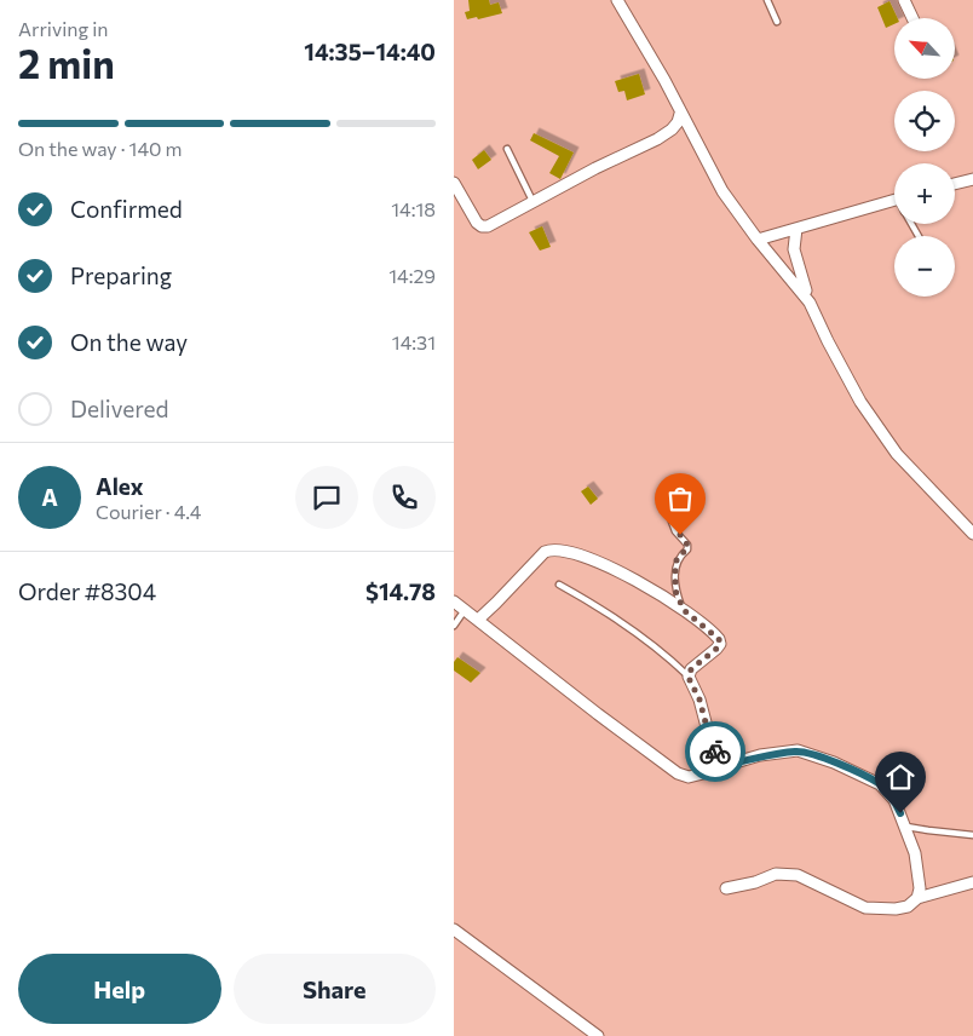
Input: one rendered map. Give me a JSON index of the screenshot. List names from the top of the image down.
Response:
{
  "north": "top left",
  "page": {
    "heading": ["2 min", "Arriving in", "14:35–14:40"],
    "panel": [
      "Alex",
      "Courier · 4.4",
      "Order #8304",
      "$14.78"
    ],
    "map_buttons": ["+", "−"],
    "bar": "On the way · 140 m",
    "list": [
      ["Confirmed", "14:18"],
      ["Preparing", "14:29"],
      ["On the way", "14:31"],
      "Delivered"
    ],
    "round": "A",
    "buttons": ["Help", "Share"]
  }
}
